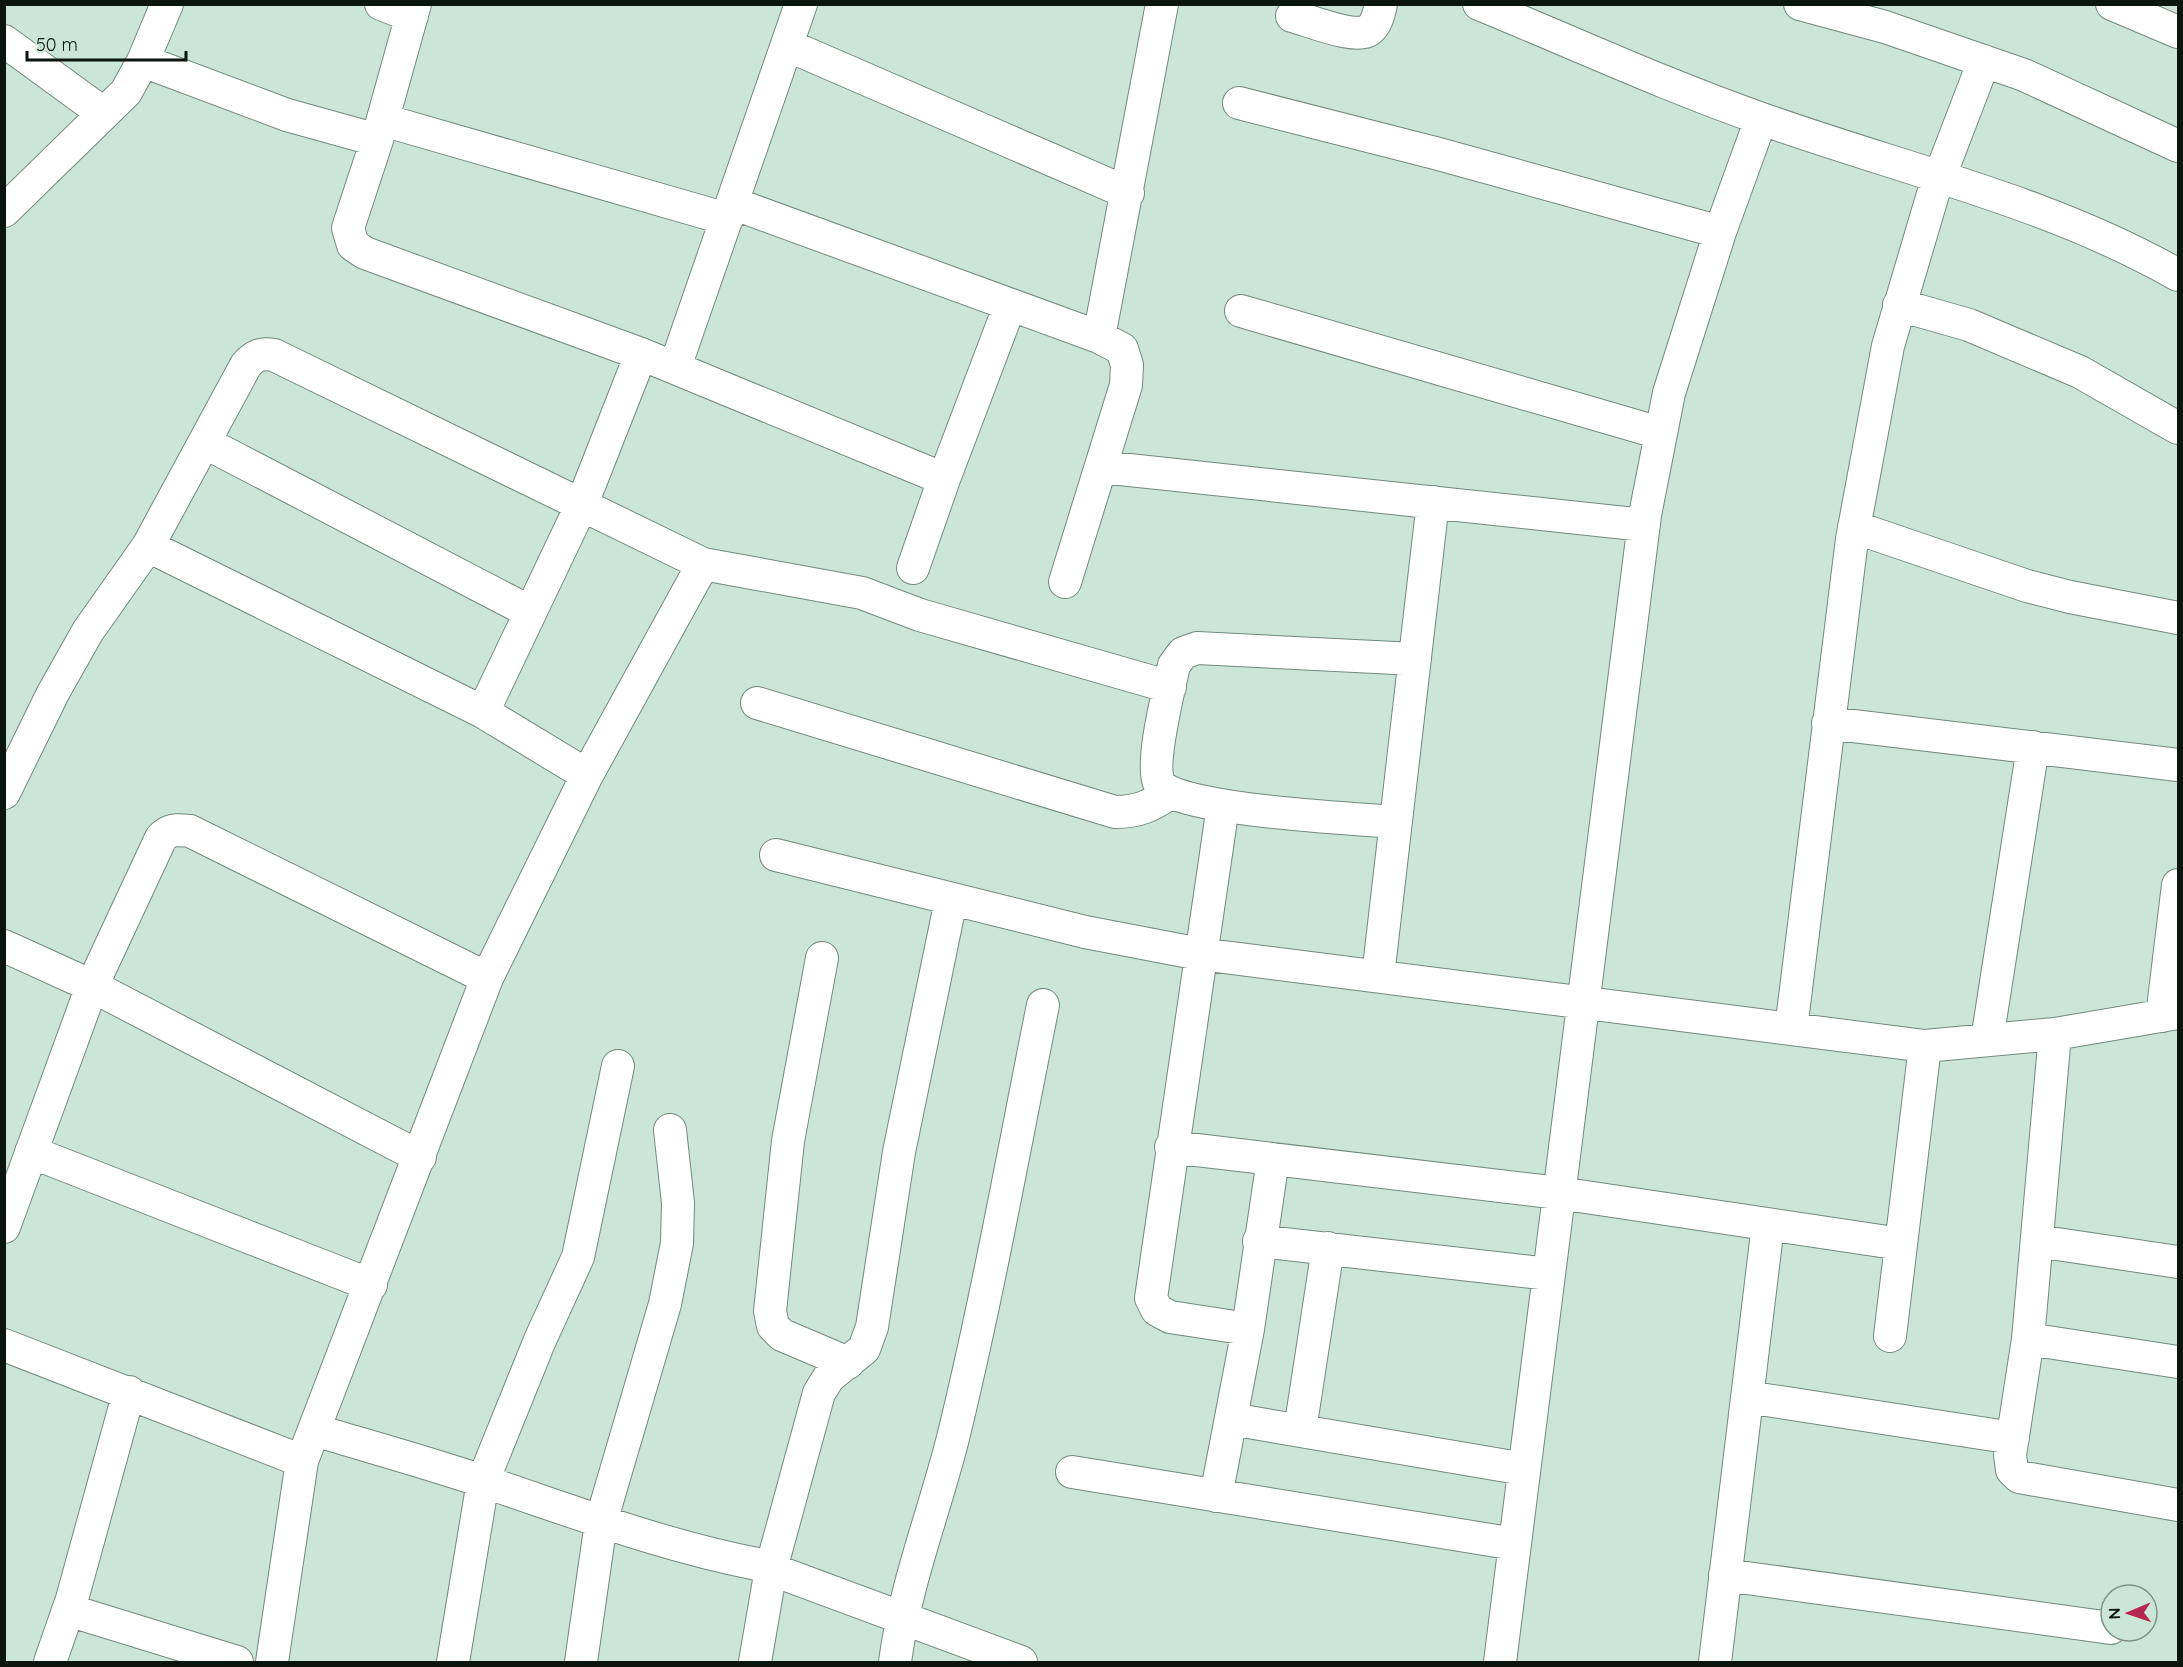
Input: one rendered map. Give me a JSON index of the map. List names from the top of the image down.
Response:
{
  "scale_bar": "50 m",
  "north": "left"
}
